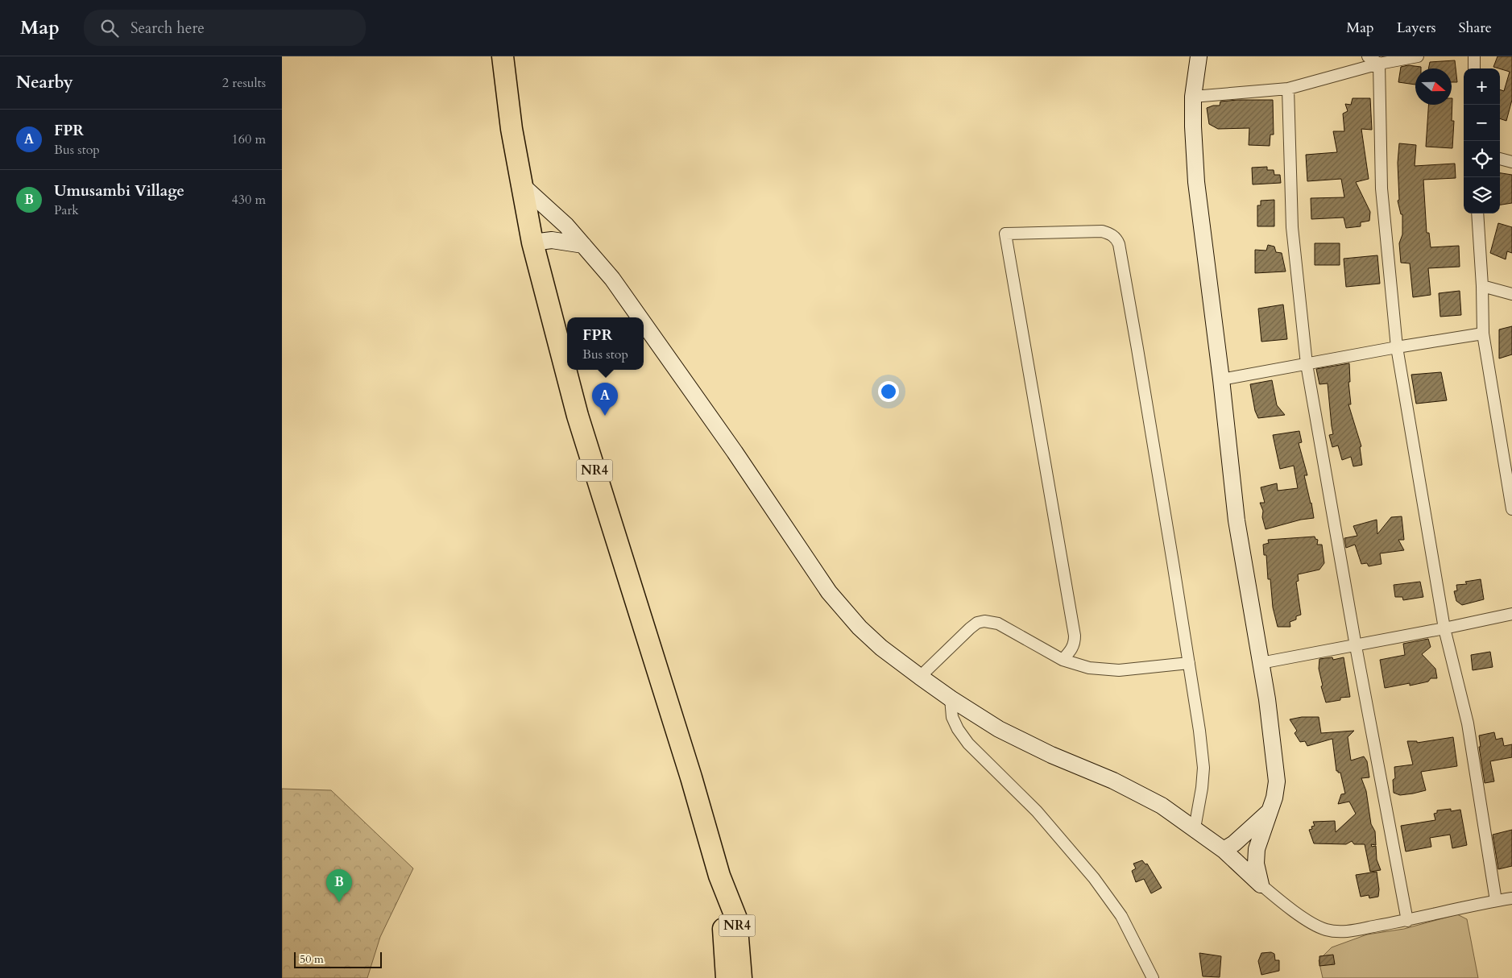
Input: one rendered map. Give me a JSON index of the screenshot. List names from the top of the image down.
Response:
{
  "streets": {
    "highway": ["NR4"]
  },
  "scale_bar": "50 m",
  "north": "right",
  "page": {
    "header": "Map",
    "search": "Search here",
    "nav": ["Map", "Layers", "Share"],
    "heading": ["Nearby", "2 results"],
    "map_buttons": ["+", "−"],
    "list": [
      {
        "mark": "A",
        "name": "FPR",
        "note": "Bus stop",
        "value": "160 m"
      },
      {
        "mark": "B",
        "name": "Umusambi Village",
        "note": "Park",
        "value": "430 m"
      }
    ],
    "popup": ["FPR", "Bus stop"],
    "pins": ["A", "B"],
    "scale": "50 m"
  }
}
